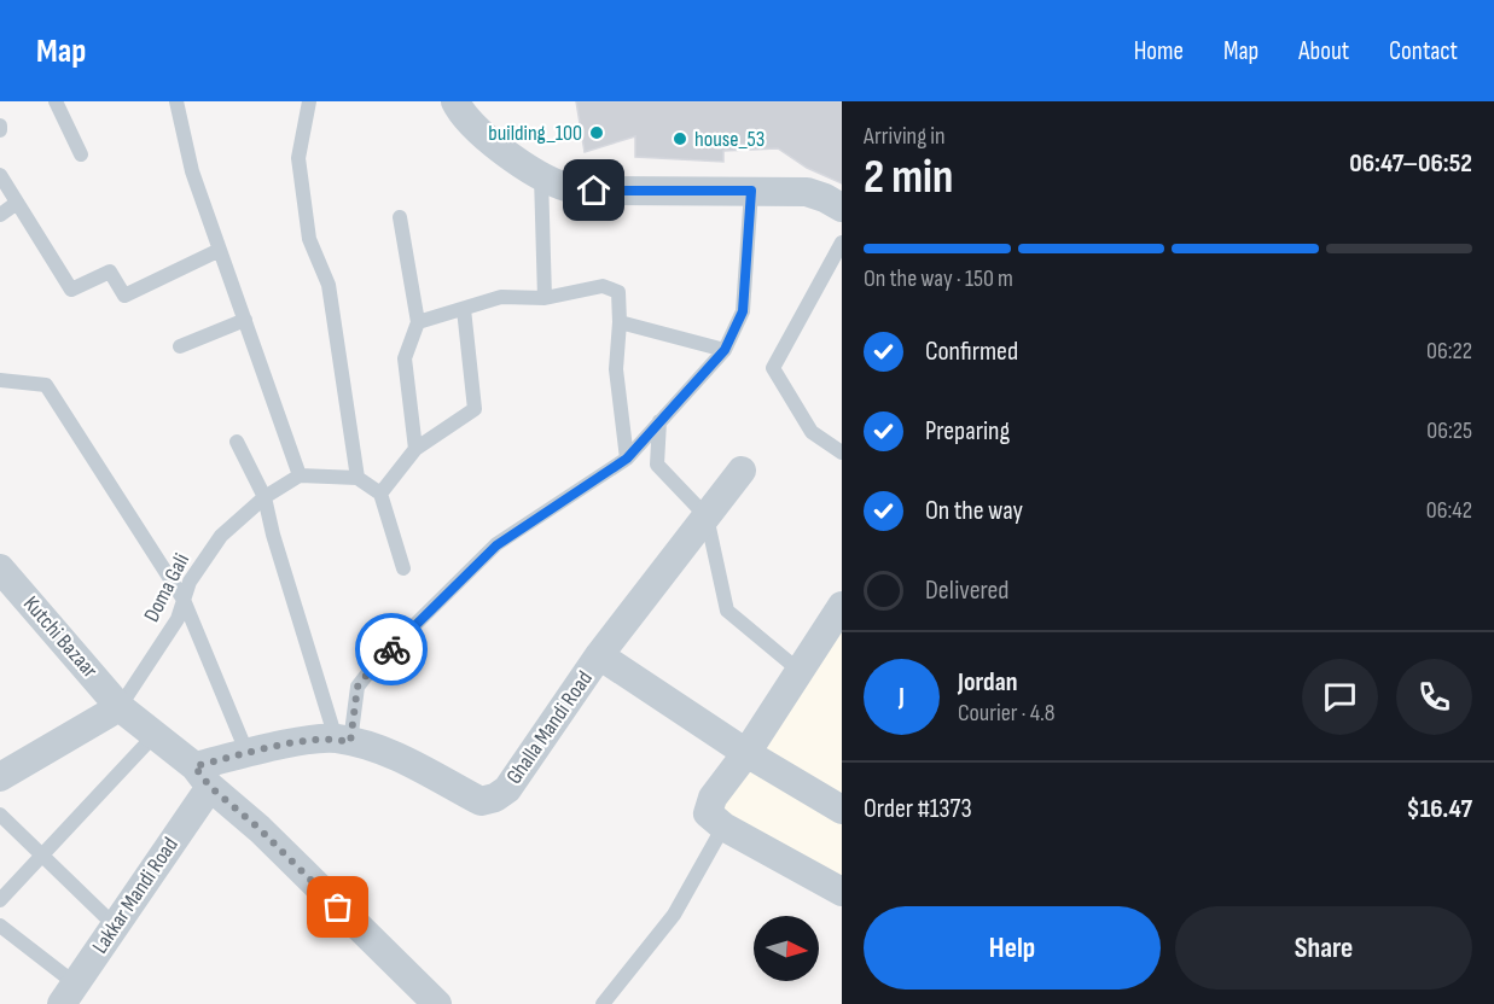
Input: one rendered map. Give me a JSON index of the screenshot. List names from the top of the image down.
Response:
{
  "streets": {
    "street": ["Kutchi Bazaar", "Ghalla Mandi Road", "Lakkar Mandi Road"],
    "lane": ["Doma Gali"]
  },
  "crossings": [
    ["Doma Gali", "Kutchi Bazaar"],
    ["Kutchi Bazaar", "Ghalla Mandi Road"],
    ["Kutchi Bazaar", "Lakkar Mandi Road"],
    ["Ghalla Mandi Road", "Lakkar Mandi Road"]
  ],
  "places": ["building_100", "house_53"],
  "north": "right",
  "page": {
    "header": "Map",
    "nav": [
      "Home",
      "Map",
      "About",
      "Contact"
    ],
    "heading": ["2 min", "Arriving in", "06:47–06:52"],
    "panel": [
      "Jordan",
      "Courier · 4.8",
      "Order #1373",
      "$16.47"
    ],
    "bar": "On the way · 150 m",
    "list": [
      ["Confirmed", "06:22"],
      ["Preparing", "06:25"],
      ["On the way", "06:42"],
      "Delivered"
    ],
    "round": "J",
    "buttons": ["Help", "Share"]
  }
}
